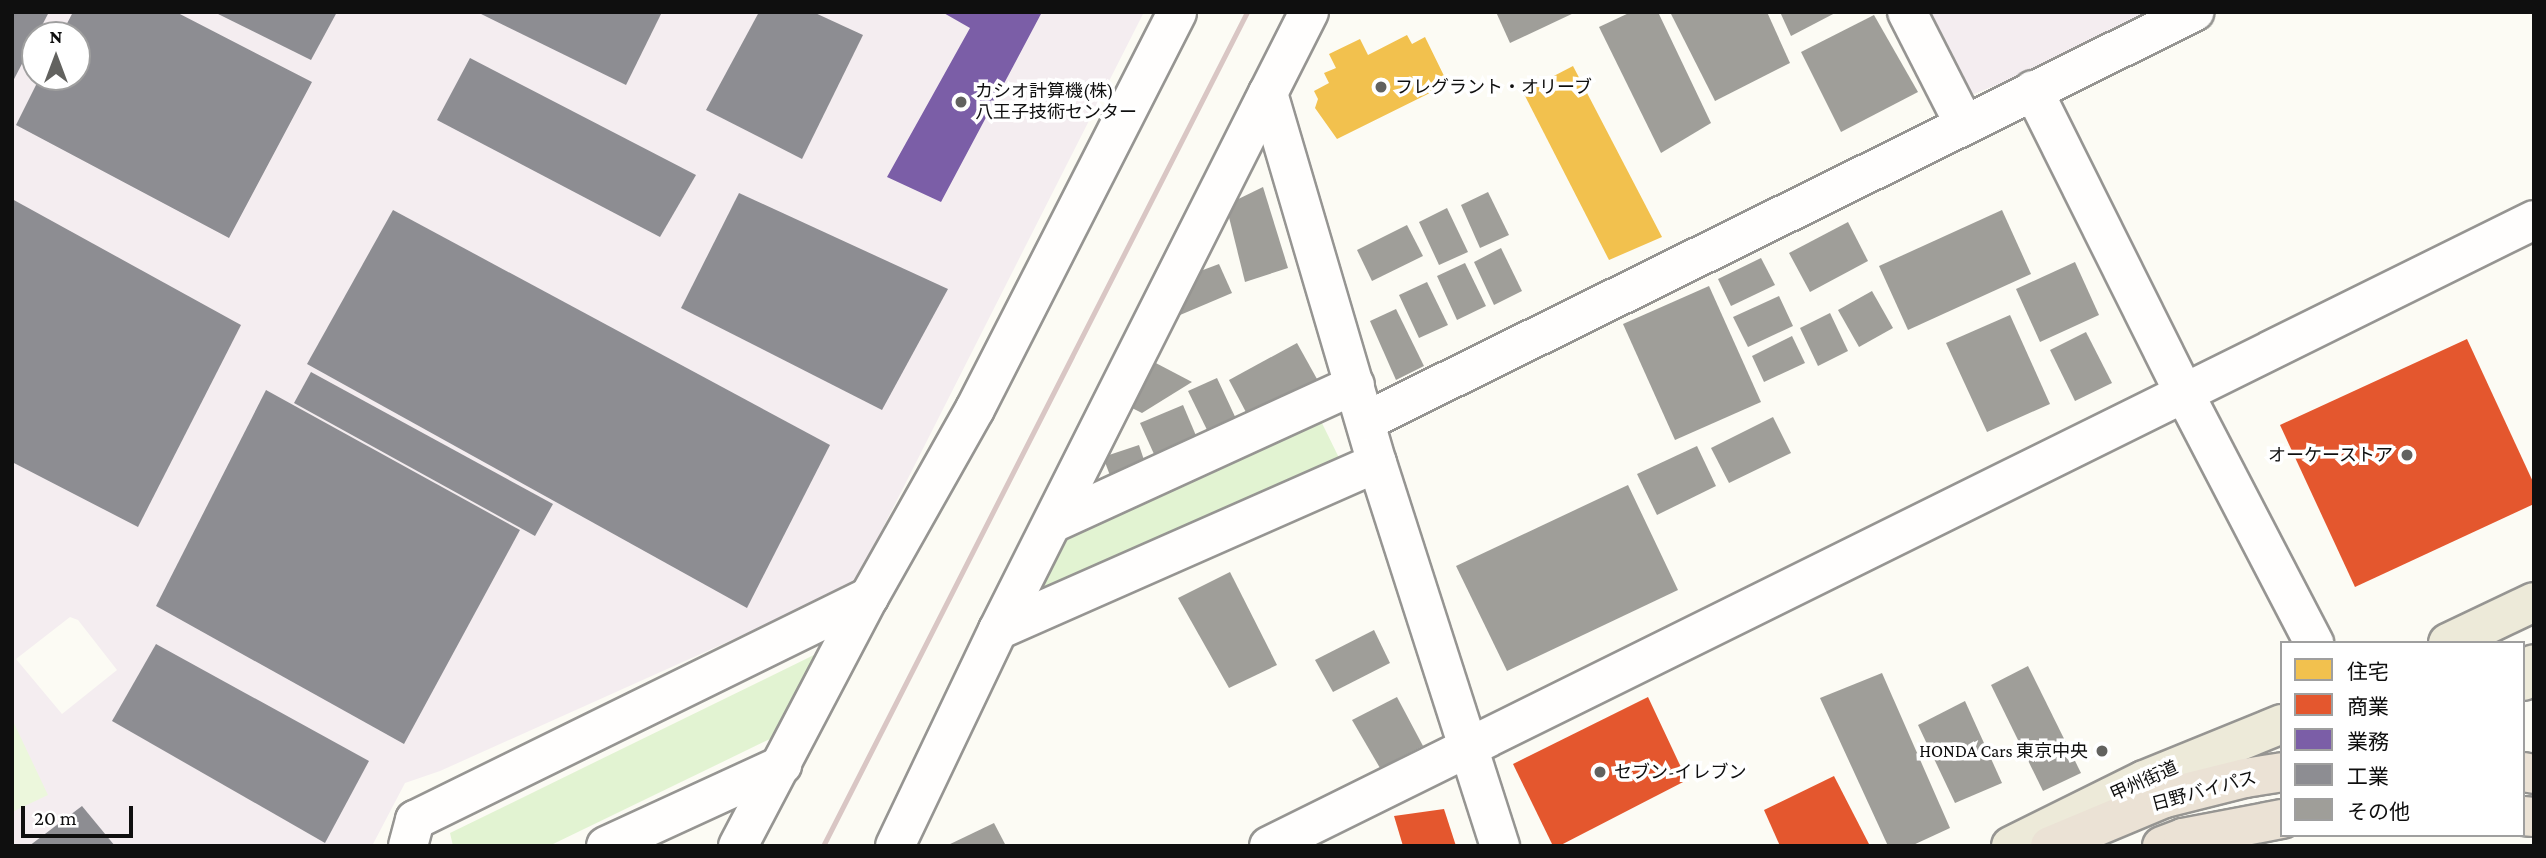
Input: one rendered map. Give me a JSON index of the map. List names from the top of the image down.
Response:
{
  "streets": {
    "highway": ["日野バイパス"],
    "main road": ["甲州街道"]
  },
  "places": [
    "フレグラント・オリーブ",
    "カシオ計算機(株) 八王子技術センター",
    "オーケーストア",
    "HONDA Cars 東京中央",
    "セブン-イレブン"
  ],
  "legend": [
    "住宅",
    "商業",
    "業務",
    "工業",
    "その他"
  ],
  "scale_bar": "20 m",
  "north": "top"
}
